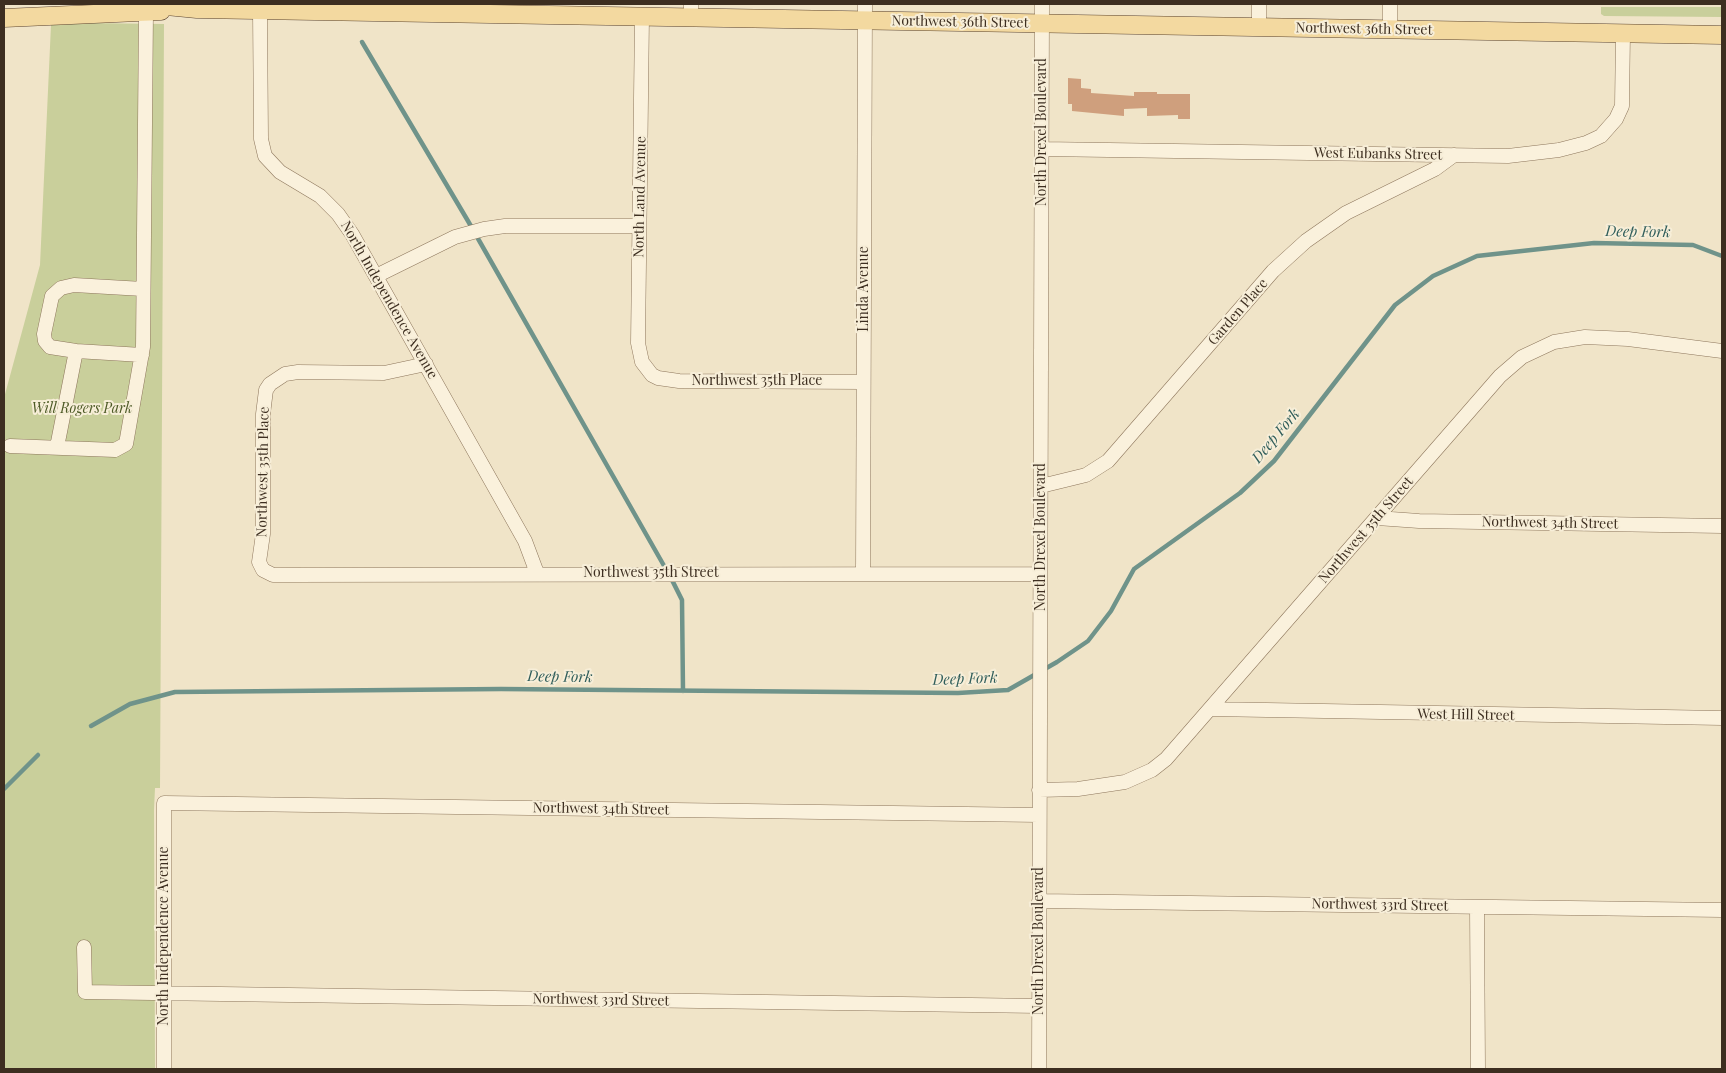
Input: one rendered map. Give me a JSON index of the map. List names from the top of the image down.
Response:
{
  "streets": {
    "main road": ["Northwest 36th Street"],
    "street": [
      "North Drexel Boulevard",
      "West Eubanks Street",
      "North Land Avenue",
      "Linda Avenue",
      "North Independence Avenue",
      "Garden Place",
      "Northwest 35th Place",
      "Northwest 34th Street",
      "Northwest 35th Street",
      "West Hill Street",
      "Northwest 33rd Street"
    ]
  },
  "crossings": [
    ["Northwest 36th Street", "North Drexel Boulevard"],
    ["Northwest 36th Street", "West Eubanks Street"],
    ["Northwest 36th Street", "North Land Avenue"],
    ["Northwest 36th Street", "Linda Avenue"],
    ["Northwest 36th Street", "North Independence Avenue"],
    ["North Drexel Boulevard", "West Eubanks Street"],
    ["North Drexel Boulevard", "Garden Place"],
    ["North Drexel Boulevard", "Northwest 34th Street"],
    ["North Drexel Boulevard", "Northwest 35th Street"],
    ["North Drexel Boulevard", "Northwest 33rd Street"],
    ["West Eubanks Street", "Garden Place"],
    ["North Land Avenue", "Northwest 35th Place"],
    ["Linda Avenue", "Northwest 35th Place"],
    ["Linda Avenue", "Northwest 35th Street"],
    ["North Independence Avenue", "Northwest 35th Place"],
    ["North Independence Avenue", "Northwest 34th Street"],
    ["North Independence Avenue", "Northwest 35th Street"],
    ["North Independence Avenue", "Northwest 33rd Street"],
    ["Northwest 35th Place", "Northwest 35th Street"],
    ["Northwest 34th Street", "Northwest 35th Street"],
    ["Northwest 35th Street", "West Hill Street"]
  ],
  "water": ["Deep Fork"],
  "parks": ["Will Rogers Park"]
}
